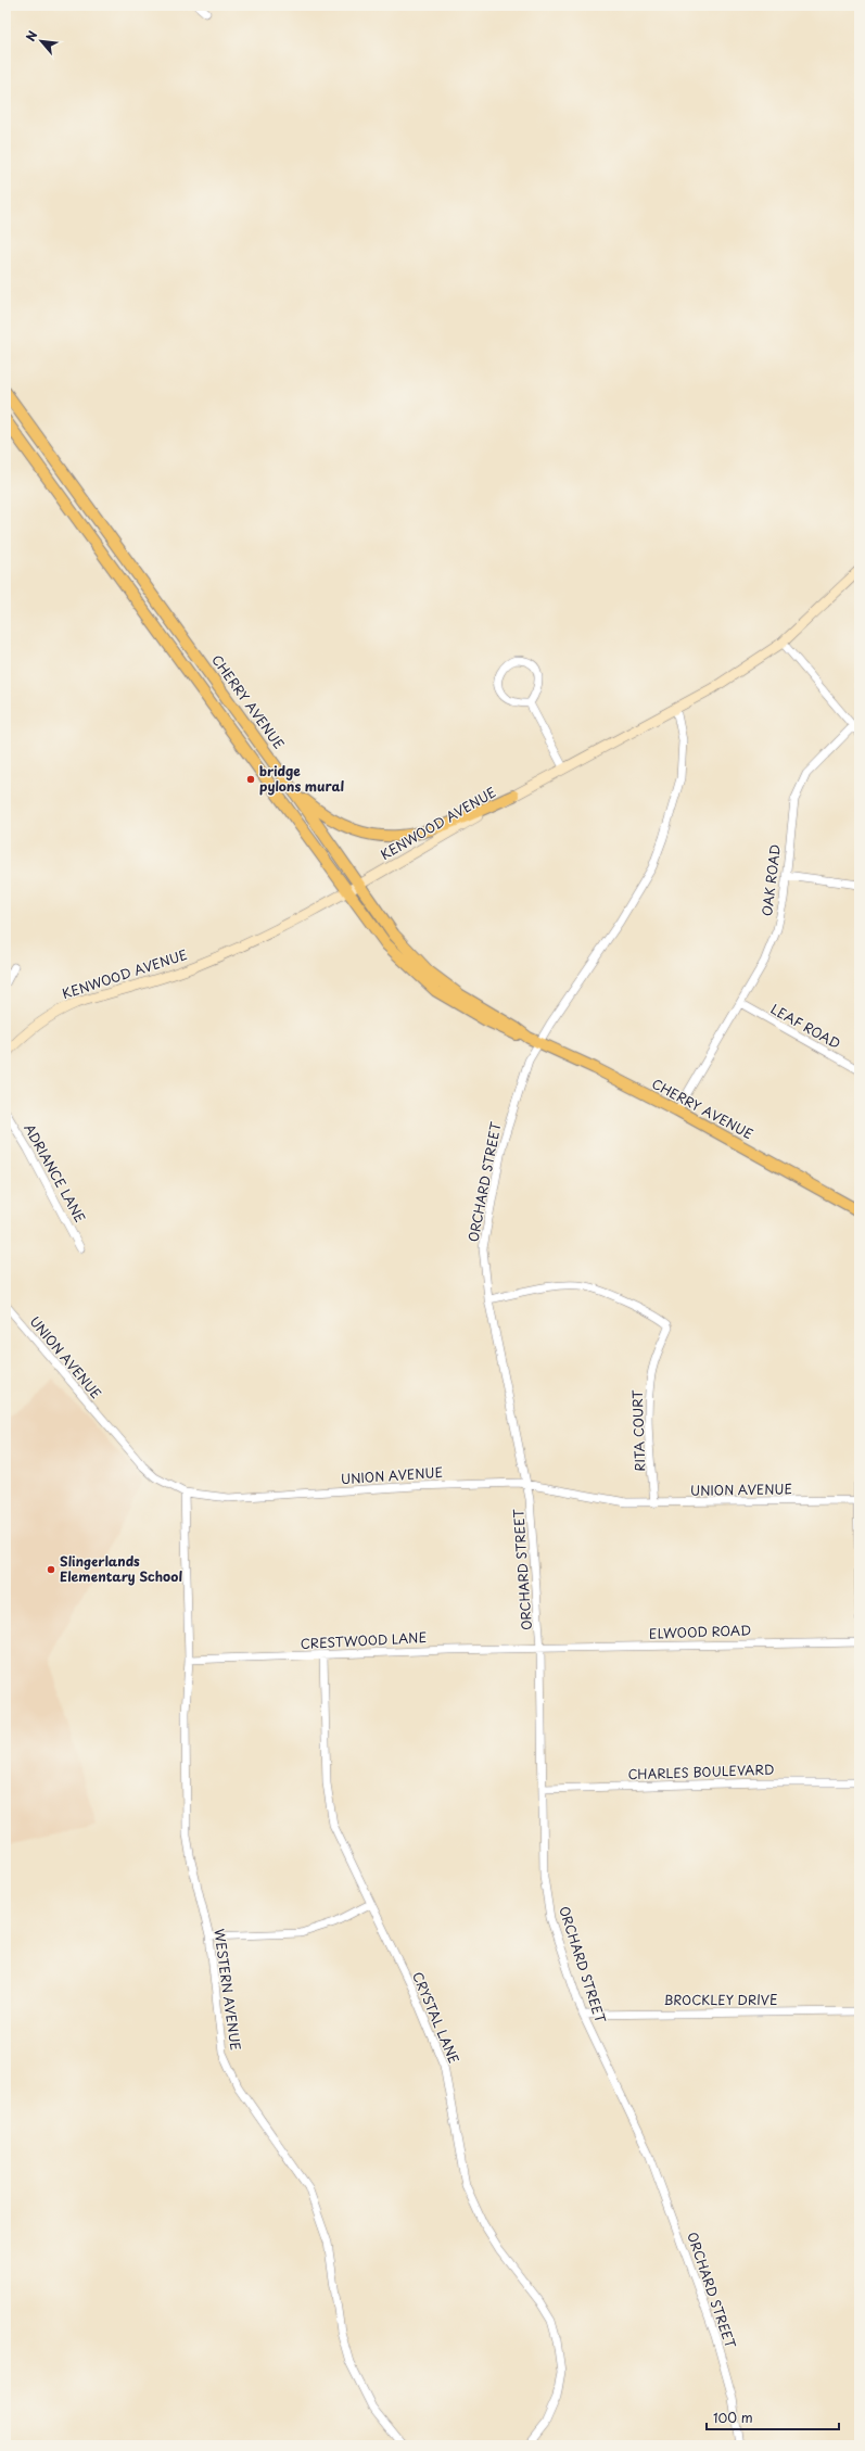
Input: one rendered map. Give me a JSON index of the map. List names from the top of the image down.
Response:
{
  "streets": {
    "main road": ["CHERRY AVENUE", "KENWOOD AVENUE"],
    "street": [
      "OAK ROAD",
      "LEAF ROAD",
      "ADRIANCE LANE",
      "ORCHARD STREET",
      "UNION AVENUE",
      "RITA COURT",
      "ELWOOD ROAD",
      "CRESTWOOD LANE",
      "CHARLES BOULEVARD",
      "WESTERN AVENUE",
      "BROCKLEY DRIVE",
      "CRYSTAL LANE"
    ]
  },
  "crossings": [
    ["CHERRY AVENUE", "KENWOOD AVENUE"],
    ["CHERRY AVENUE", "OAK ROAD"],
    ["CHERRY AVENUE", "ORCHARD STREET"],
    ["KENWOOD AVENUE", "ORCHARD STREET"],
    ["OAK ROAD", "LEAF ROAD"],
    ["ORCHARD STREET", "UNION AVENUE"],
    ["ORCHARD STREET", "RITA COURT"],
    ["ORCHARD STREET", "ELWOOD ROAD"],
    ["ORCHARD STREET", "CRESTWOOD LANE"],
    ["ORCHARD STREET", "CHARLES BOULEVARD"],
    ["ORCHARD STREET", "BROCKLEY DRIVE"],
    ["UNION AVENUE", "RITA COURT"],
    ["UNION AVENUE", "WESTERN AVENUE"],
    ["ELWOOD ROAD", "CRESTWOOD LANE"],
    ["CRESTWOOD LANE", "WESTERN AVENUE"],
    ["CRESTWOOD LANE", "CRYSTAL LANE"]
  ],
  "places": ["bridge pylons mural", "Slingerlands Elementary School"],
  "scale_bar": "100 m",
  "north": "top left"
}
